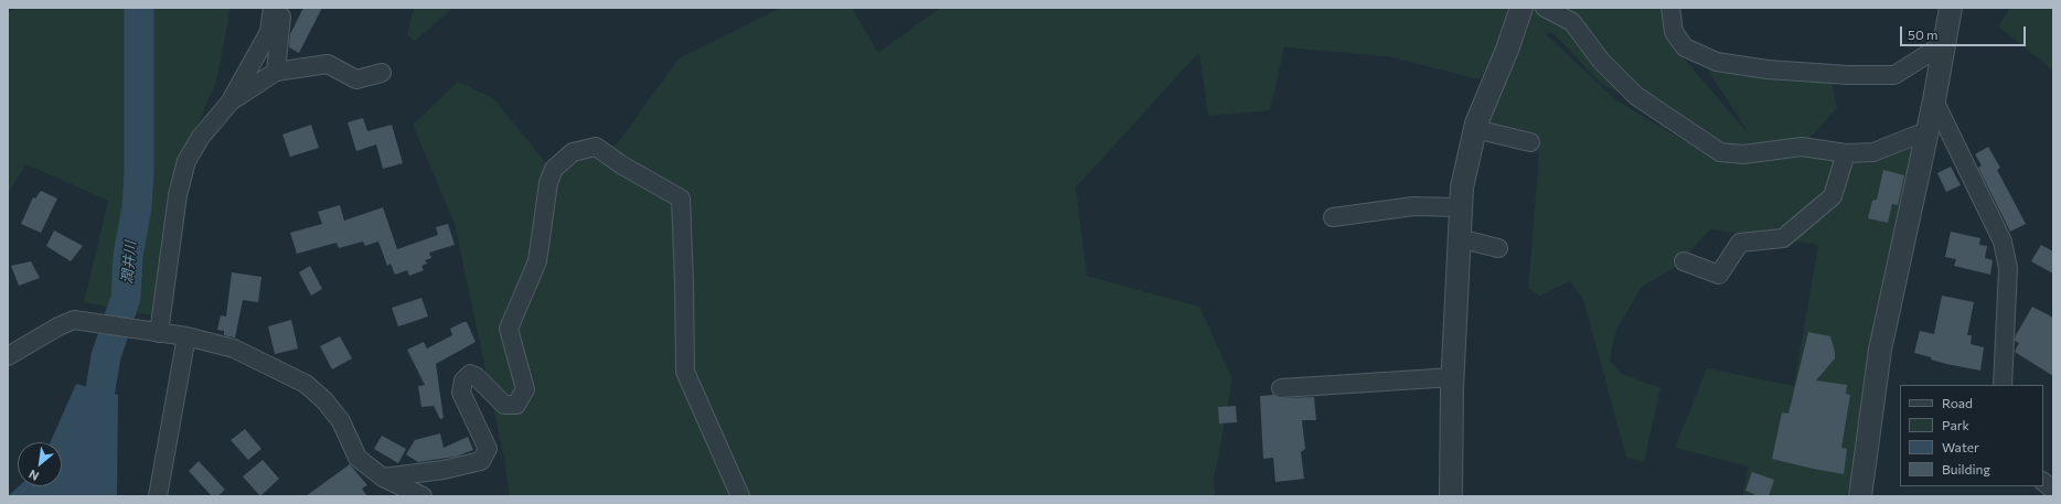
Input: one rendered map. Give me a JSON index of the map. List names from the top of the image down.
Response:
{
  "water": ["潤井川"],
  "legend": [
    "Road",
    "Park",
    "Water",
    "Building"
  ],
  "scale_bar": "50 m",
  "north": "bottom left"
}
